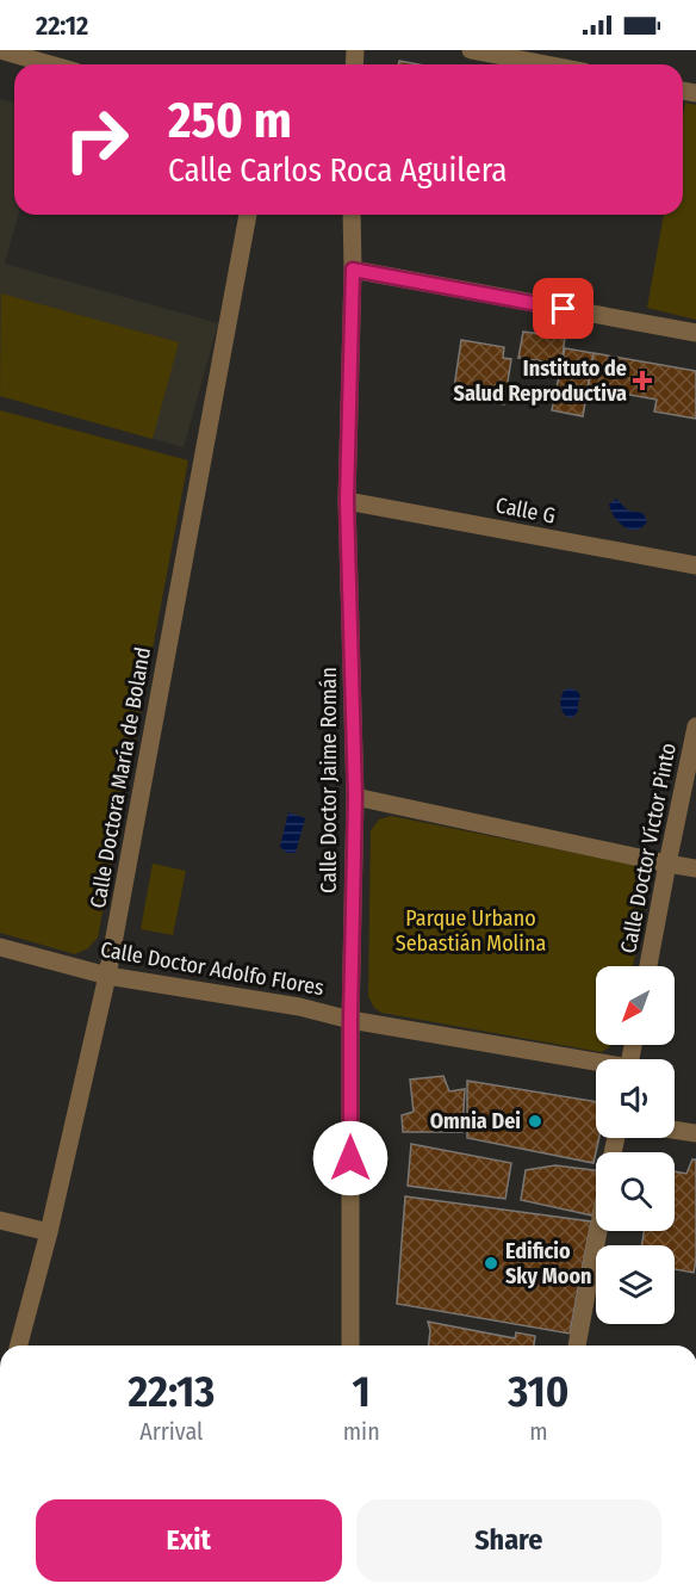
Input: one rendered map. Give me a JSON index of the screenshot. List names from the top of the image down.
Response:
{
  "streets": {
    "street": [
      "Calle G",
      "Calle Doctora María de Boland",
      "Calle Doctor Jaime Román",
      "Calle Doctor Víctor Pinto",
      "Calle Doctor Adolfo Flores"
    ]
  },
  "crossings": [
    ["Calle G", "Calle Doctor Jaime Román"],
    ["Calle Doctora María de Boland", "Calle Doctor Adolfo Flores"],
    ["Calle Doctor Jaime Román", "Calle Doctor Adolfo Flores"]
  ],
  "parks": ["Parque Urbano Sebastián Molina"],
  "places": {
    "health": ["Instituto de Salud Reproductiva"],
    "other": ["Omnia Dei", "Edificio Sky Moon"]
  },
  "north": "bottom left",
  "page": {
    "status": "22:12",
    "turn": ["250 m", "Calle Carlos Roca Aguilera"],
    "eta": [
      "22:13",
      "Arrival",
      "1",
      "min",
      "310",
      "m"
    ],
    "buttons": ["Exit", "Share"]
  }
}
